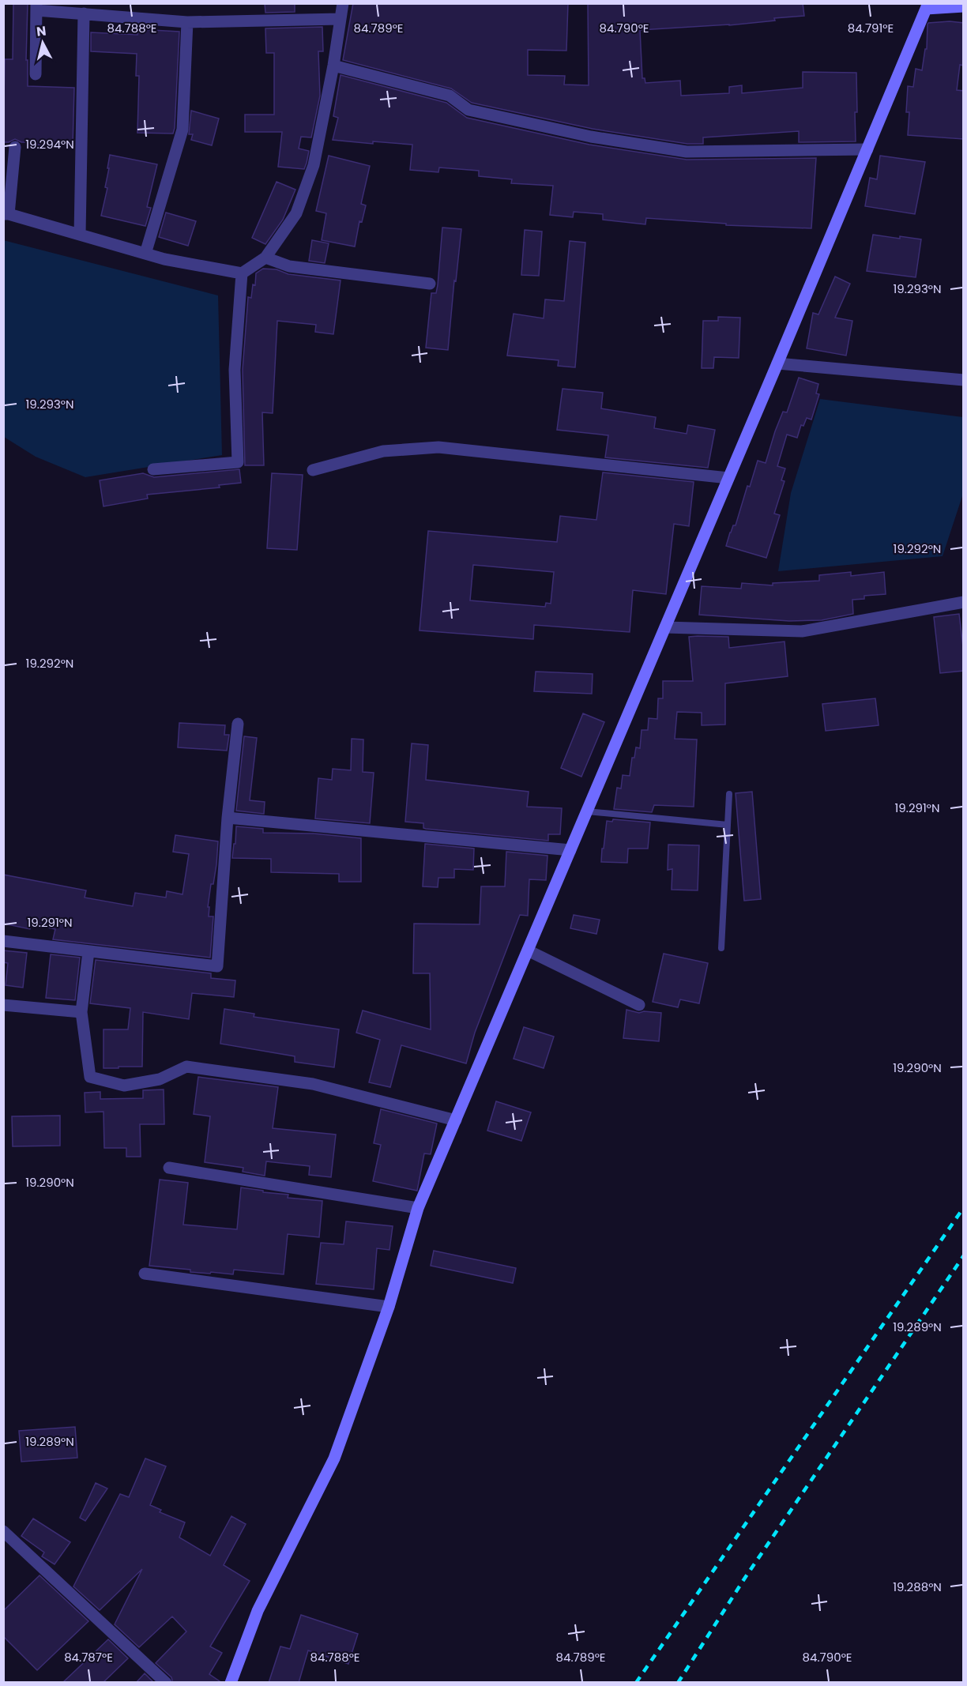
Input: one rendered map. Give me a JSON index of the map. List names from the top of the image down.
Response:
{
  "north": "top",
  "coordinates": [
    "84.788°E",
    "84.789°E",
    "84.790°E",
    "84.791°E",
    "19.294°N",
    "19.293°N",
    "19.292°N",
    "19.291°N",
    "19.290°N",
    "19.289°N",
    "19.288°N",
    "84.787°E"
  ]
}
